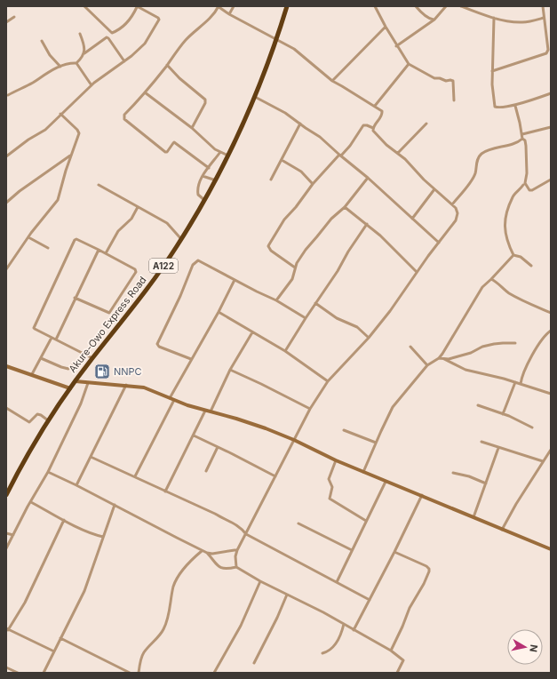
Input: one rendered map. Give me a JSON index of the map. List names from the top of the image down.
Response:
{
  "streets": {
    "highway": ["A122", "Akure-Owo Express Road"]
  },
  "places": {
    "fuel station": ["NNPC"]
  },
  "north": "right"
}
